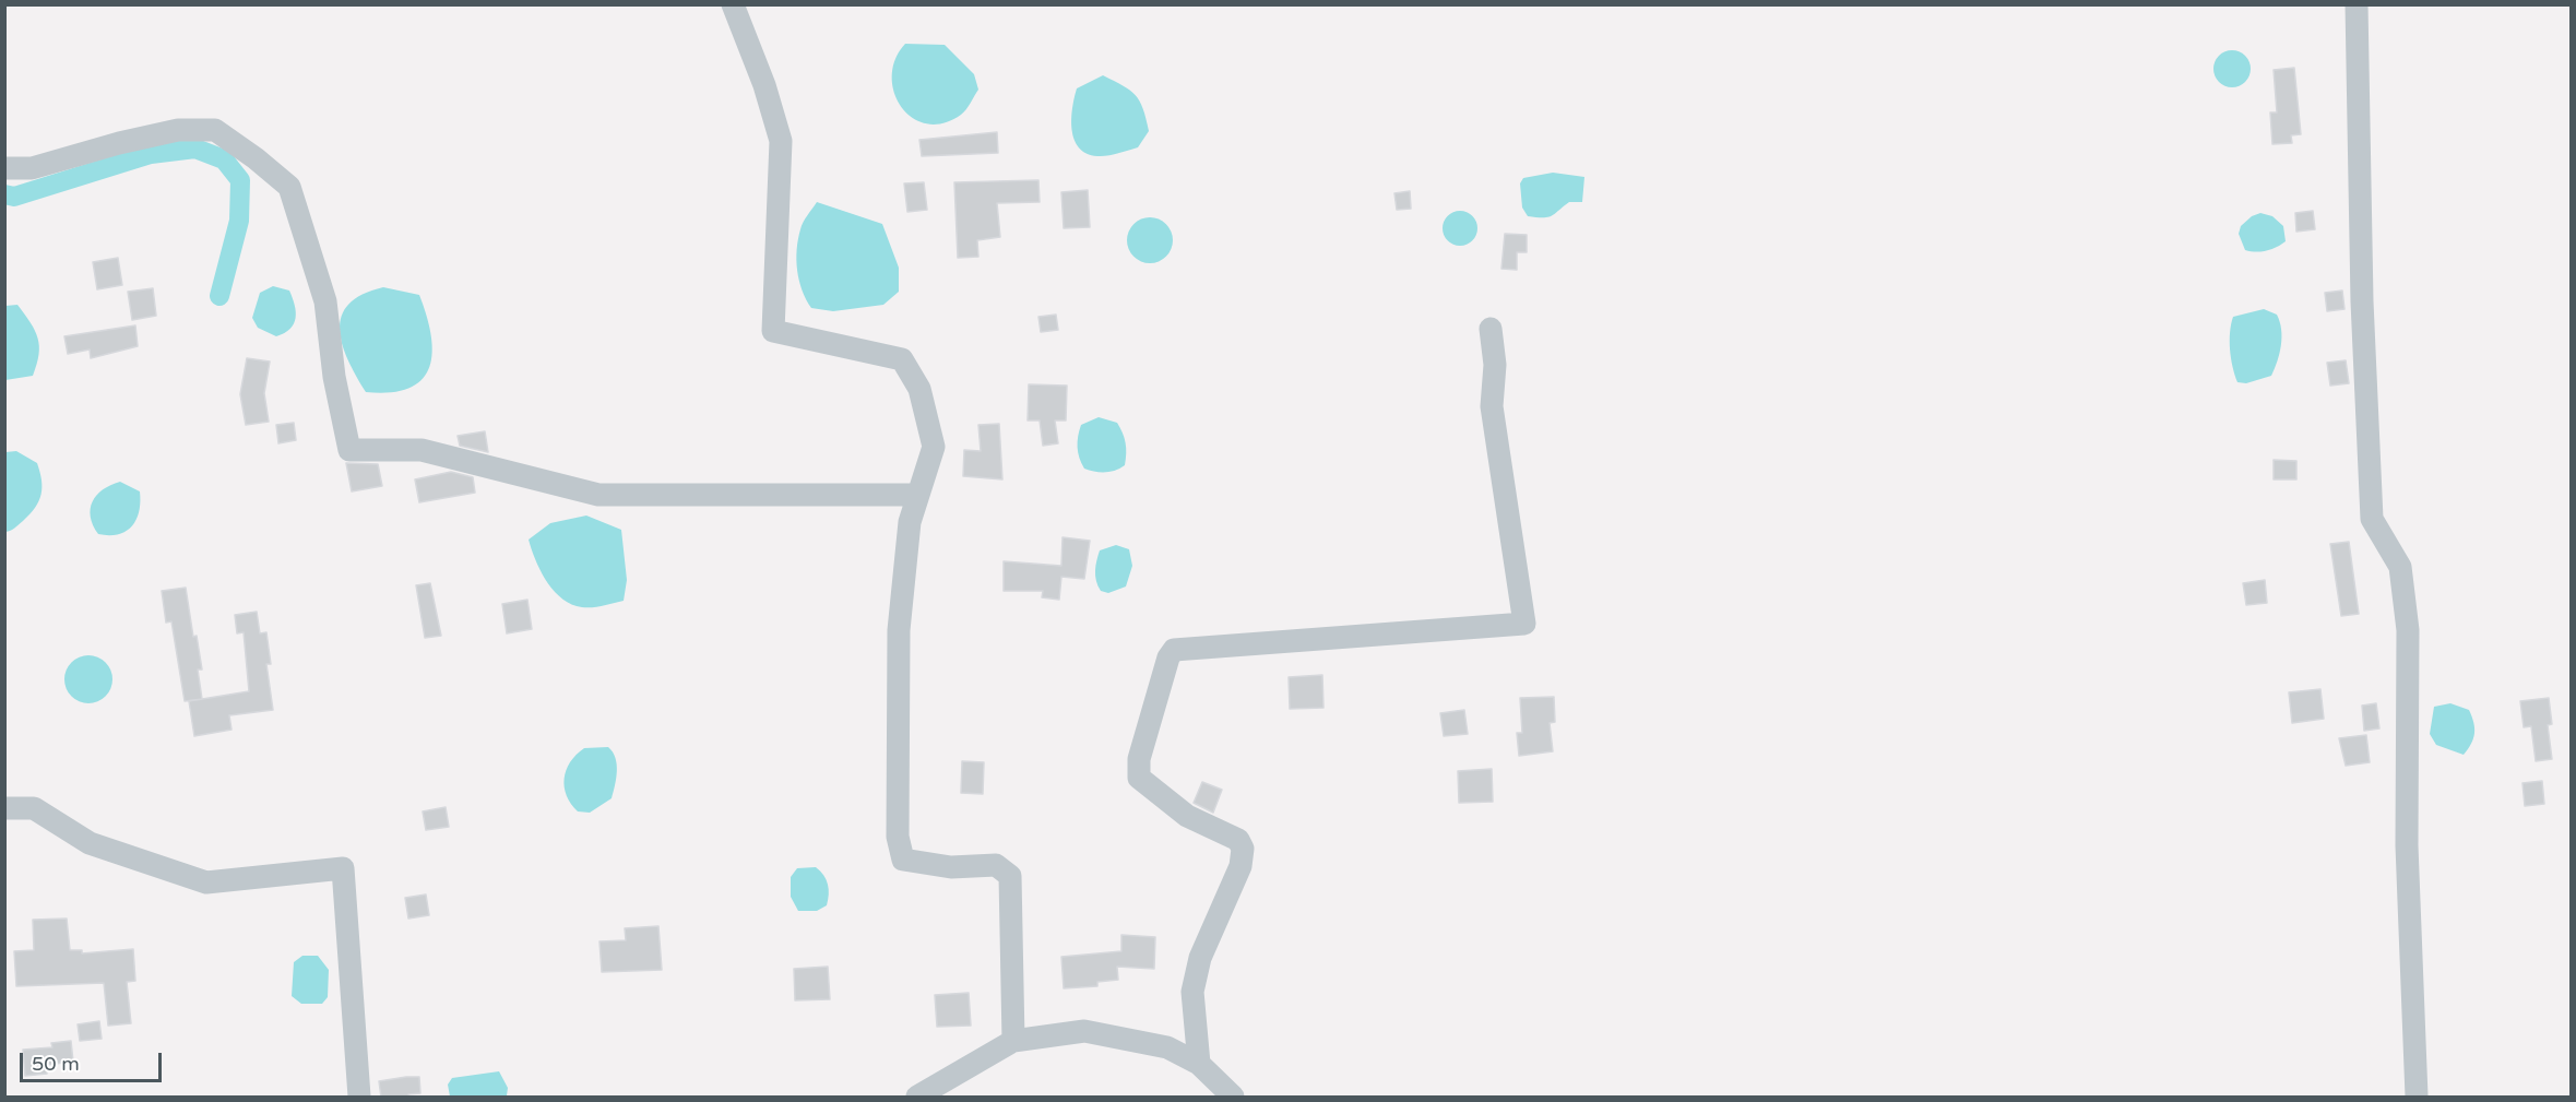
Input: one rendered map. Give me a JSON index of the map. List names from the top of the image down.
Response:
{
  "scale_bar": "50 m"
}
